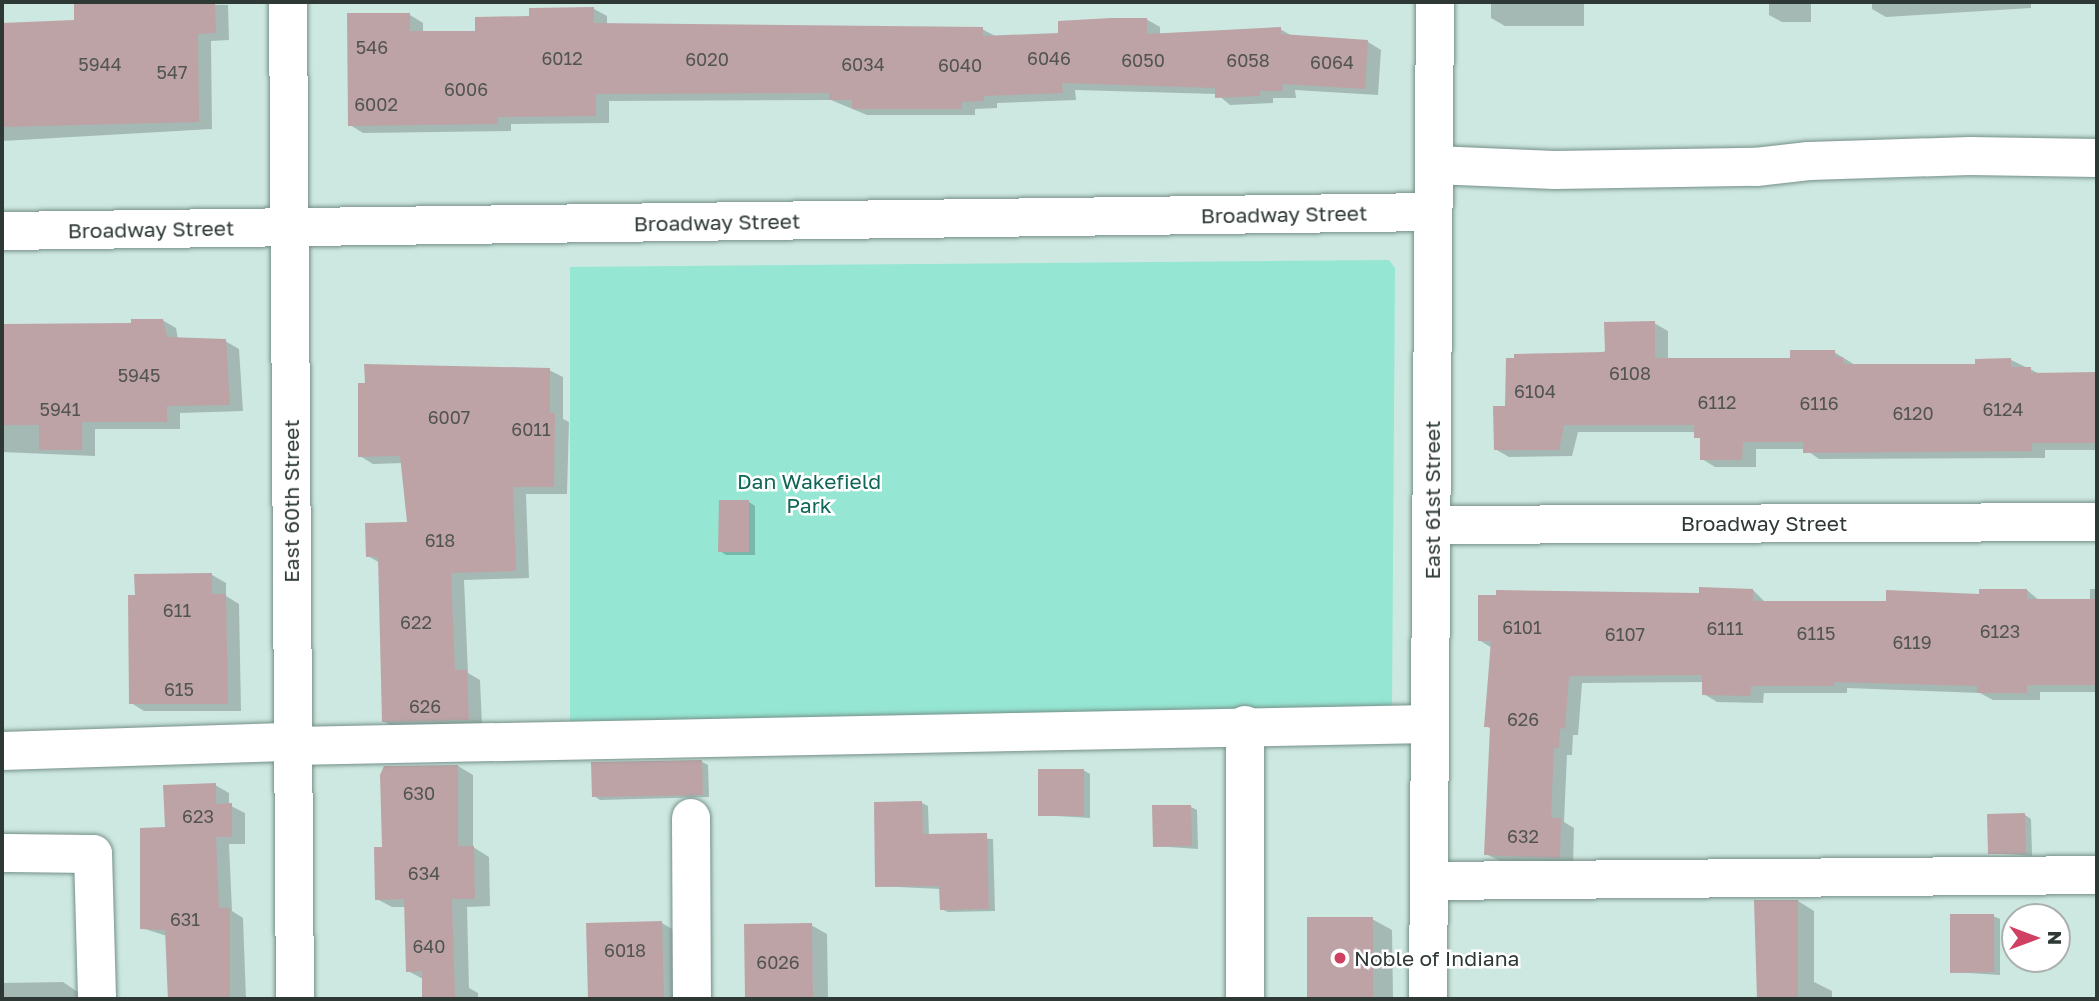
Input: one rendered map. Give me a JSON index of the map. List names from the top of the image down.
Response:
{
  "streets": {
    "street": ["Broadway Street", "East 61st Street", "East 60th Street"]
  },
  "crossings": [
    ["Broadway Street", "East 61st Street"],
    ["Broadway Street", "East 60th Street"]
  ],
  "parks": ["Dan Wakefield Park"],
  "places": ["Noble of Indiana"],
  "house_numbers": [
    "546",
    "6012",
    "6046",
    "6020",
    "6050",
    "6058",
    "6064",
    "5944",
    "6034",
    "6040",
    "547",
    "6006",
    "6002",
    "6108",
    "5945",
    "6104",
    "6112",
    "6116",
    "5941",
    "6124",
    "6120",
    "6007",
    "6011",
    "618",
    "611",
    "622",
    "6101",
    "6111",
    "6123",
    "6115",
    "6107",
    "6119",
    "615",
    "626",
    "626",
    "630",
    "623",
    "632",
    "634",
    "631",
    "640",
    "6018",
    "6026"
  ],
  "north": "right"
}
